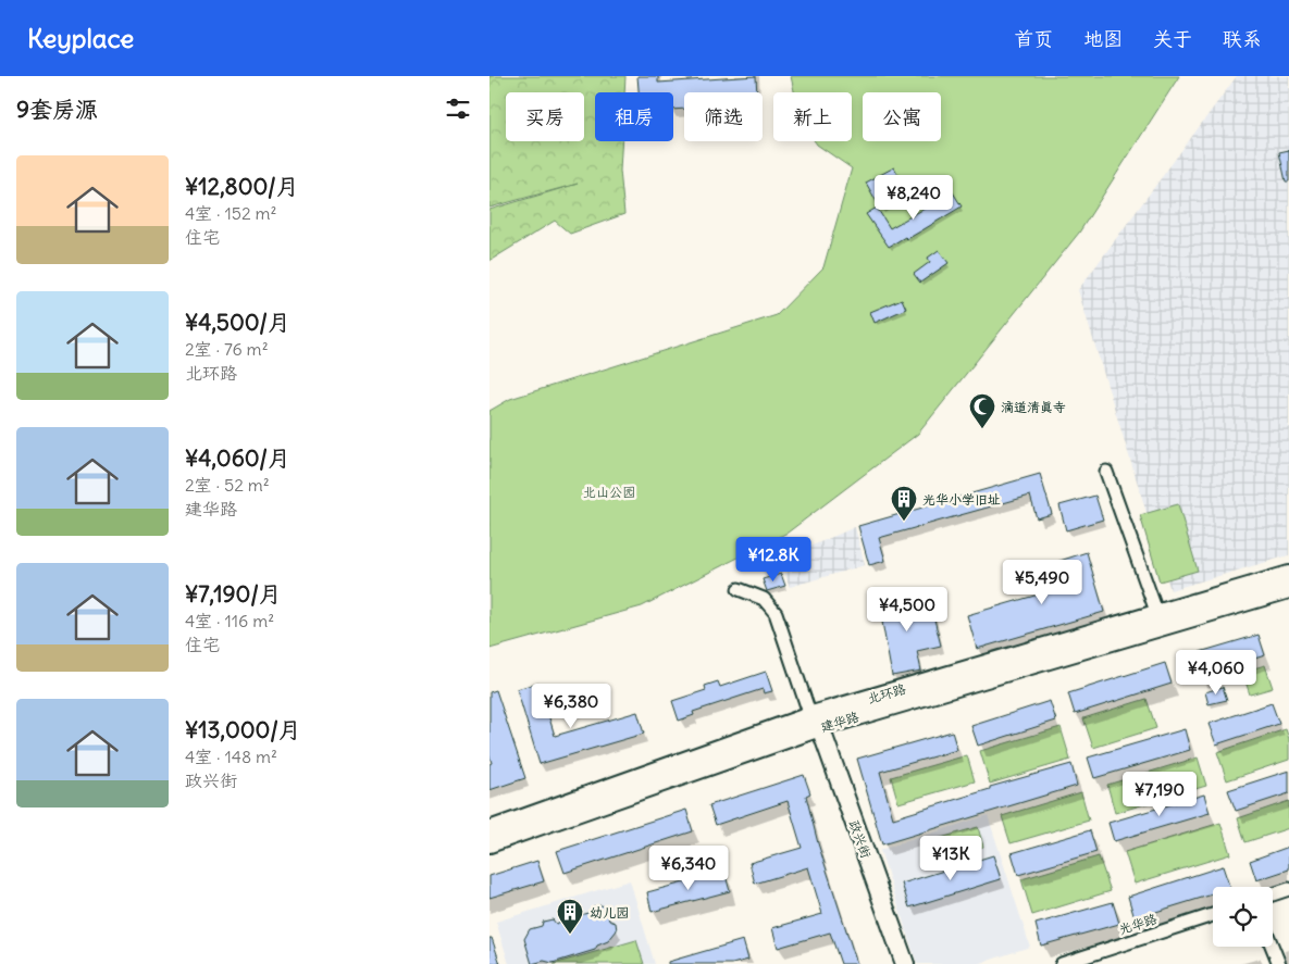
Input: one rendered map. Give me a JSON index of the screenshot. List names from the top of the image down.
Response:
{
  "streets": {
    "street": [
      "北环路",
      "建华路",
      "政兴街",
      "光华路"
    ]
  },
  "crossings": [
    ["北环路", "建华路"],
    ["北环路", "政兴街"],
    ["建华路", "政兴街"]
  ],
  "parks": ["北山公园"],
  "places": {
    "mosque": ["滴道清真寺"],
    "building": ["光华小学旧址", "幼儿园"]
  },
  "page": {
    "header": "Keyplace",
    "nav": [
      "首页",
      "地图",
      "关于",
      "联系"
    ],
    "heading": "9套房源",
    "chip": [
      "买房",
      "租房",
      "筛选",
      "新上",
      "公寓"
    ],
    "list": [
      {
        "name": "¥12,800/月",
        "note": "4室 · 152 m² · 住宅"
      },
      {
        "name": "¥4,500/月",
        "note": "2室 · 76 m² · 北环路"
      },
      {
        "name": "¥4,060/月",
        "note": "2室 · 52 m² · 建华路"
      },
      {
        "name": "¥7,190/月",
        "note": "4室 · 116 m² · 住宅"
      },
      {
        "name": "¥13,000/月",
        "note": "4室 · 148 m² · 政兴街"
      }
    ],
    "price": [
      "¥8,240",
      "¥12.8K",
      "¥5,490",
      "¥4,500",
      "¥4,060",
      "¥6,380",
      "¥7,190",
      "¥13K",
      "¥6,340"
    ]
  }
}
